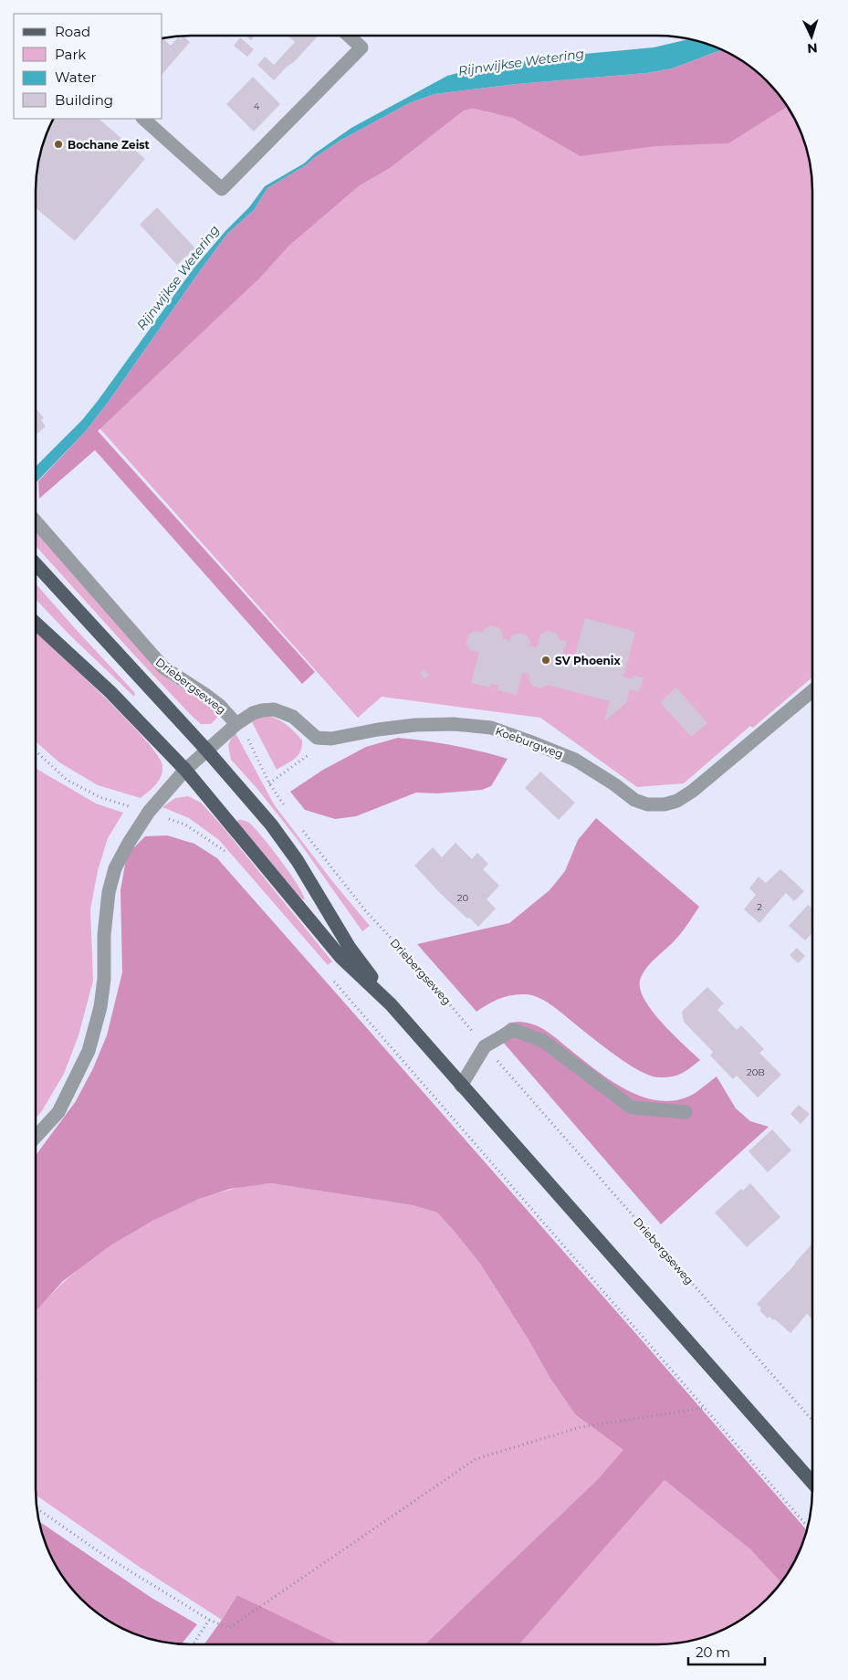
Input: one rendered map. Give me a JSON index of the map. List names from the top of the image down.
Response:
{
  "streets": {
    "street": ["Driebergseweg", "Koeburgweg"]
  },
  "water": ["Rijnwijkse Wetering"],
  "places": ["Bochane Zeist", "SV Phoenix"],
  "house_numbers": [
    "4",
    "20",
    "2",
    "20B"
  ],
  "legend": [
    "Road",
    "Park",
    "Water",
    "Building"
  ],
  "scale_bar": "20 m",
  "north": "bottom"
}
